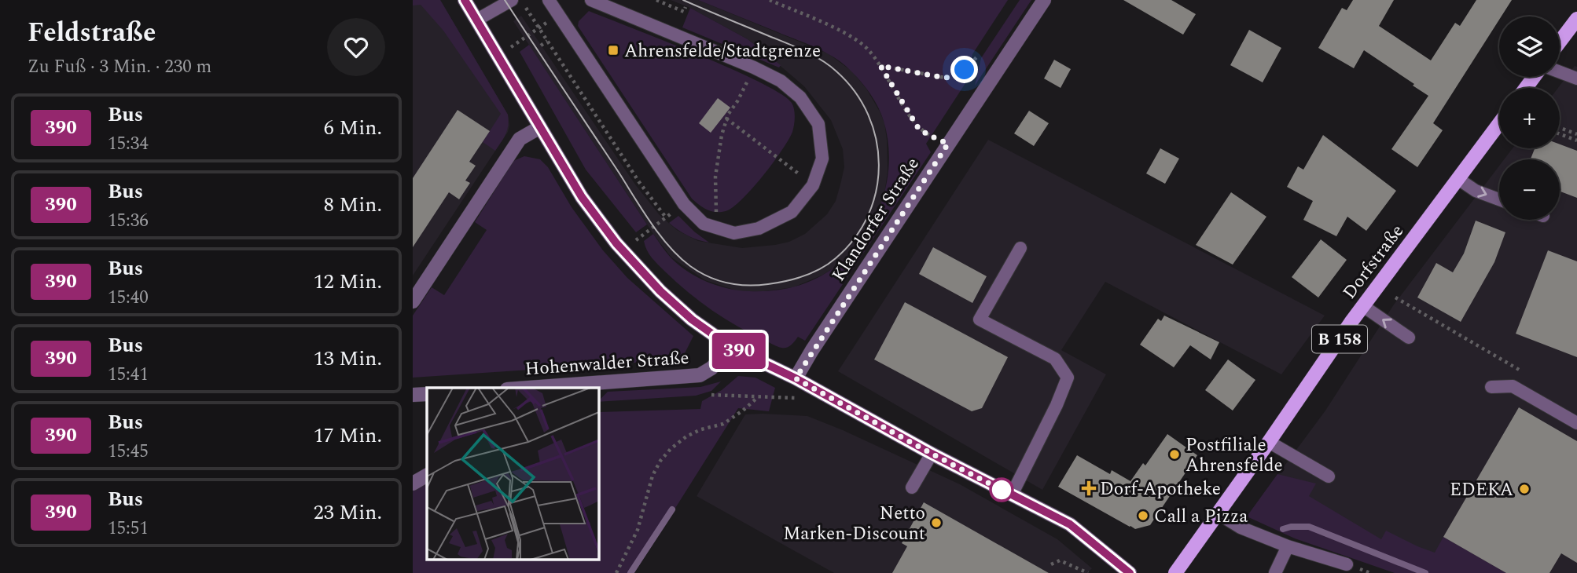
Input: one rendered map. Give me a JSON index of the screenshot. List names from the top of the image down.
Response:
{
  "streets": {
    "main road": ["Dorfstraße", "B 158"],
    "street": ["Klandorfer Straße", "Hohenwalder Straße"]
  },
  "places": {
    "transit": ["Ahrensfelde/Stadtgrenze"],
    "other": [
      "Postfiliale Ahrensfelde",
      "EDEKA",
      "Call a Pizza",
      "Netto Marken-Discount"
    ],
    "health": ["Dorf-Apotheke"]
  },
  "lines": ["bus line 390"],
  "page": {
    "heading": ["Feldstraße", "Zu Fuß · 3 Min. · 230 m"],
    "on_map": "390",
    "map_buttons": ["+", "−"],
    "list": [
      {
        "mark": "390",
        "name": "Bus",
        "note": "15:34",
        "value": "6 Min."
      },
      {
        "mark": "390",
        "name": "Bus",
        "note": "15:36",
        "value": "8 Min."
      },
      {
        "mark": "390",
        "name": "Bus",
        "note": "15:40",
        "value": "12 Min."
      },
      {
        "mark": "390",
        "name": "Bus",
        "note": "15:41",
        "value": "13 Min."
      },
      {
        "mark": "390",
        "name": "Bus",
        "note": "15:45",
        "value": "17 Min."
      },
      {
        "mark": "390",
        "name": "Bus",
        "note": "15:51",
        "value": "23 Min."
      }
    ]
  }
}
